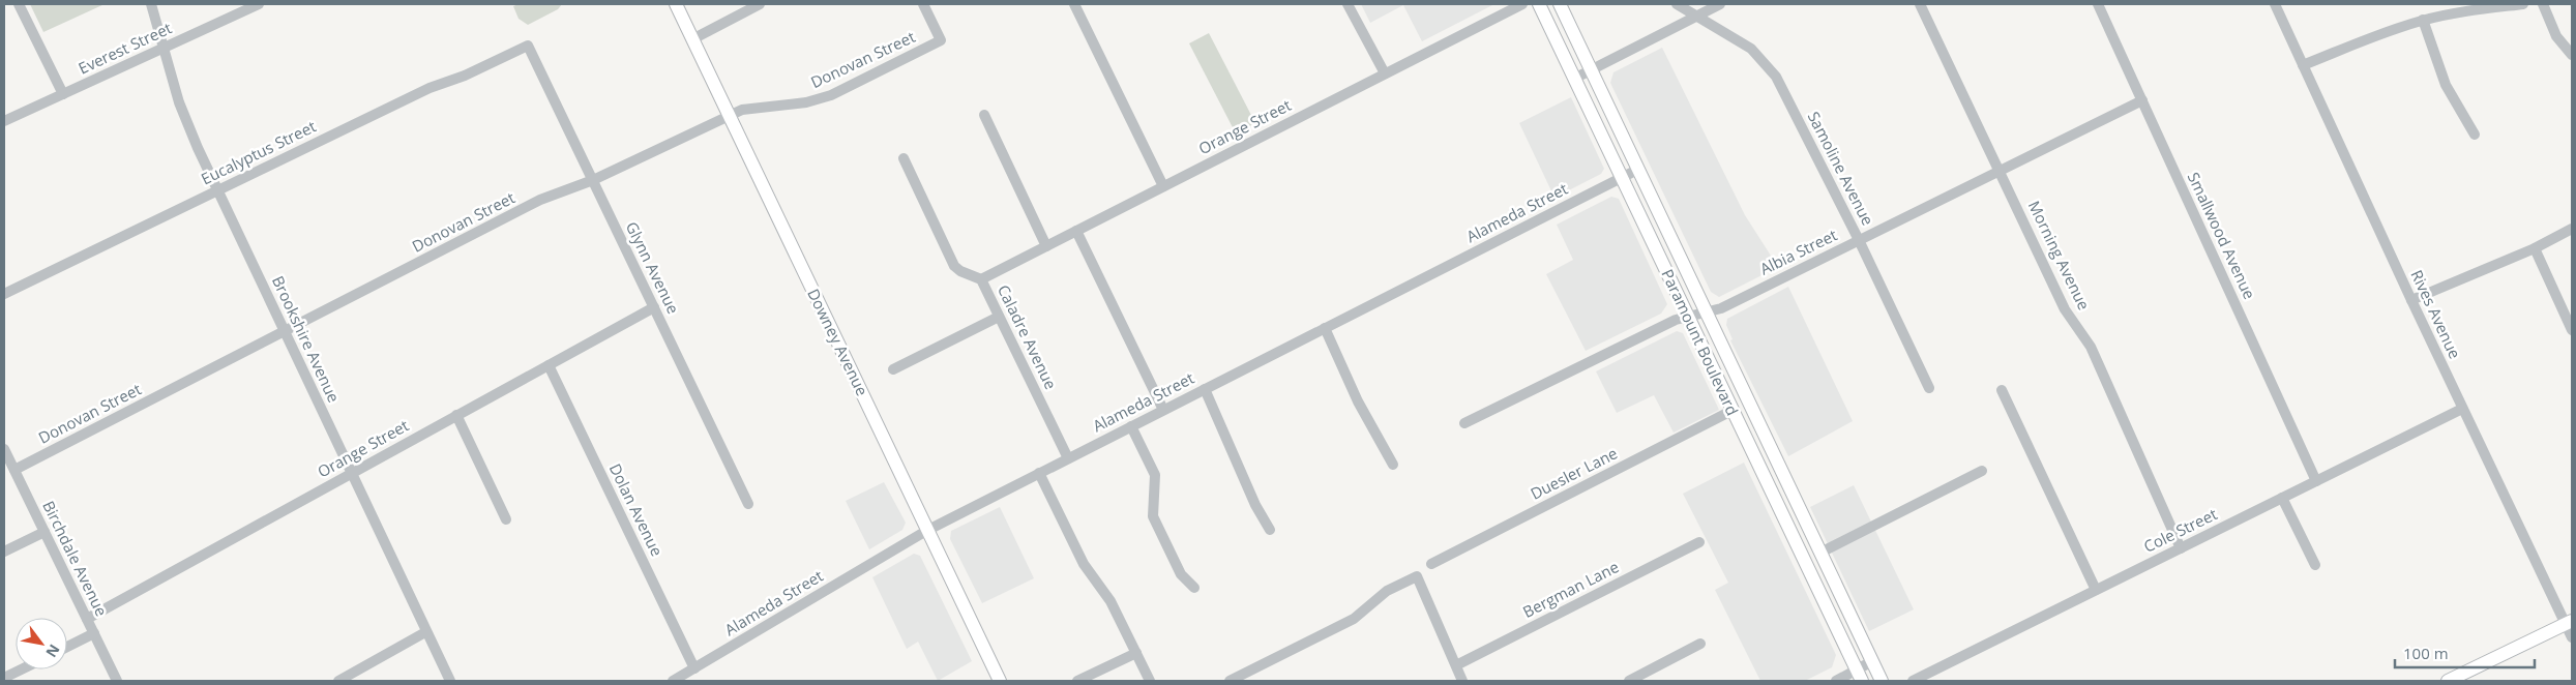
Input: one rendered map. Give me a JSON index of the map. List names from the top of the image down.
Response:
{
  "streets": {
    "main road": ["Downey Avenue", "Paramount Boulevard"],
    "street": [
      "Everest Street",
      "Donovan Street",
      "Orange Street",
      "Eucalyptus Street",
      "Samoline Avenue",
      "Alameda Street",
      "Smallwood Avenue",
      "Albia Street",
      "Morning Avenue",
      "Glynn Avenue",
      "Rives Avenue",
      "Caladre Avenue",
      "Brookshire Avenue",
      "Duesler Lane",
      "Dolan Avenue",
      "Cole Street",
      "Birchdale Avenue",
      "Bergman Lane"
    ]
  },
  "crossings": [
    ["Everest Street", "Brookshire Avenue"],
    ["Donovan Street", "Glynn Avenue"],
    ["Donovan Street", "Brookshire Avenue"],
    ["Donovan Street", "Downey Avenue"],
    ["Donovan Street", "Birchdale Avenue"],
    ["Orange Street", "Glynn Avenue"],
    ["Orange Street", "Caladre Avenue"],
    ["Orange Street", "Brookshire Avenue"],
    ["Orange Street", "Dolan Avenue"],
    ["Orange Street", "Birchdale Avenue"],
    ["Eucalyptus Street", "Glynn Avenue"],
    ["Eucalyptus Street", "Brookshire Avenue"],
    ["Samoline Avenue", "Albia Street"],
    ["Alameda Street", "Caladre Avenue"],
    ["Alameda Street", "Downey Avenue"],
    ["Alameda Street", "Paramount Boulevard"],
    ["Alameda Street", "Dolan Avenue"],
    ["Smallwood Avenue", "Albia Street"],
    ["Smallwood Avenue", "Cole Street"],
    ["Albia Street", "Morning Avenue"],
    ["Albia Street", "Paramount Boulevard"],
    ["Morning Avenue", "Cole Street"],
    ["Rives Avenue", "Cole Street"],
    ["Paramount Boulevard", "Duesler Lane"]
  ],
  "scale_bar": "100 m",
  "north": "bottom right"
}
